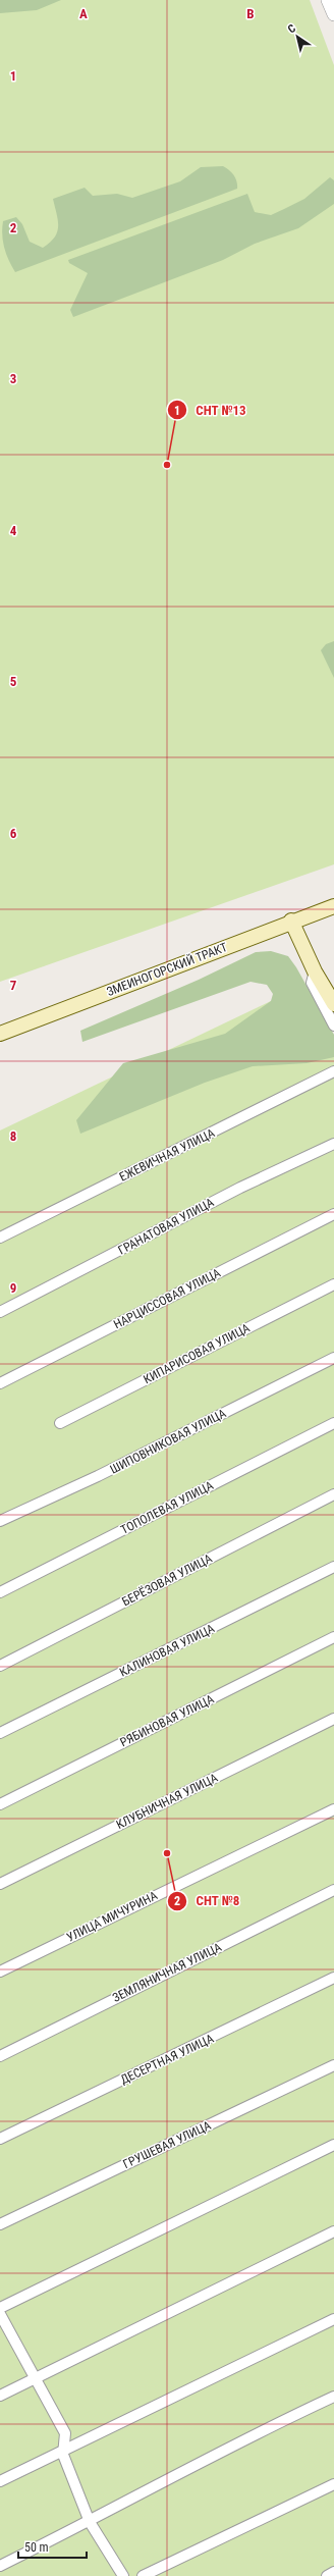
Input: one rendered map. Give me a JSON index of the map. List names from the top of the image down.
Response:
{
  "streets": {
    "main road": ["ЗМЕИНОГОРСКИЙ ТРАКТ"],
    "street": [
      "ЕЖЕВИЧНАЯ УЛИЦА",
      "ГРАНАТОВАЯ УЛИЦА",
      "НАРЦИССОВАЯ УЛИЦА",
      "КИПАРИСОВАЯ УЛИЦА",
      "ШИПОВНИКОВАЯ УЛИЦА",
      "ТОПОЛЕВАЯ УЛИЦА",
      "БЕРЁЗОВАЯ УЛИЦА",
      "КАЛИНОВАЯ УЛИЦА",
      "РЯБИНОВАЯ УЛИЦА",
      "КЛУБНИЧНАЯ УЛИЦА",
      "УЛИЦА МИЧУРИНА",
      "ЗЕМЛЯНИЧНАЯ УЛИЦА",
      "ДЕСЕРТНАЯ УЛИЦА",
      "ГРУШЕВАЯ УЛИЦА"
    ]
  },
  "places": ["СНТ №13", "СНТ №8"],
  "scale_bar": "50 m",
  "north": "top left",
  "grid": {
    "columns": ["A", "B"],
    "rows": [
      "1",
      "2",
      "3",
      "4",
      "5",
      "6",
      "7",
      "8",
      "9"
    ]
  }
}
